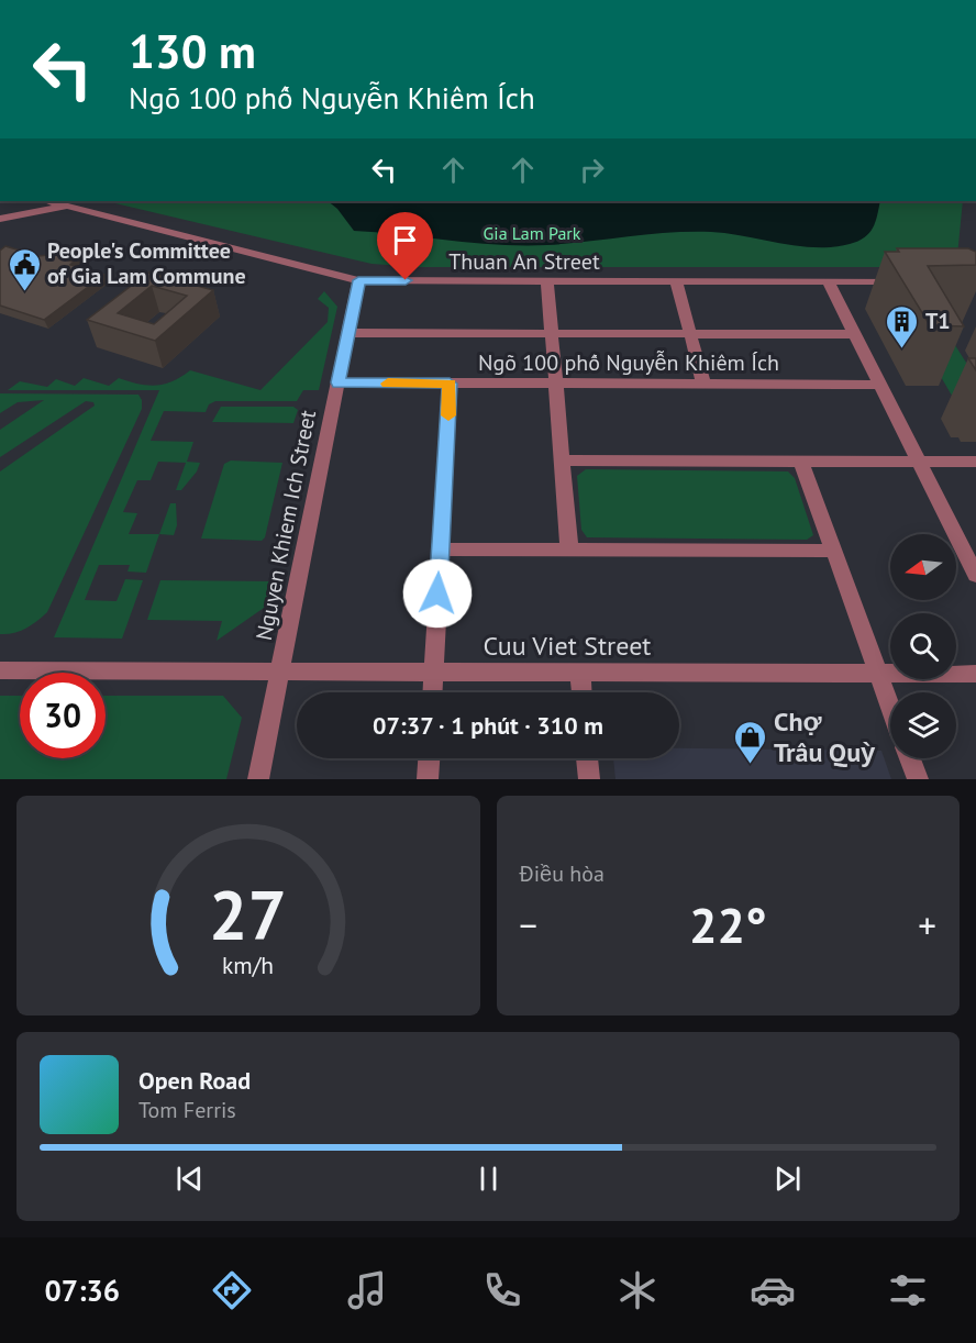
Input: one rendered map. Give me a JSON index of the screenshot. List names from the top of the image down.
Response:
{
  "streets": {
    "street": [
      "Thuan An Street",
      "Ngõ 100 phố Nguyễn Khiêm Ích",
      "Nguyen Khiem Ich Street",
      "Cuu Viet Street"
    ]
  },
  "crossings": [
    ["Thuan An Street", "Nguyen Khiem Ich Street"],
    ["Ngõ 100 phố Nguyễn Khiêm Ích", "Nguyen Khiem Ich Street"],
    ["Nguyen Khiem Ich Street", "Cuu Viet Street"]
  ],
  "parks": ["Gia Lam Park"],
  "places": {
    "public building": ["People's Committee of Gia Lam Commune"],
    "building": ["T1"],
    "shop": ["Chợ Trâu Quỳ"]
  },
  "north": "left",
  "page": {
    "turn": ["130 m", "Ngõ 100 phố Nguyễn Khiêm Ích"],
    "limit": "30",
    "trip": "07:37 · 1 phút · 310 m",
    "tile": "Điều hòa",
    "heat": ["−", "22°", "+"],
    "song": ["Open Road", "Tom Ferris"],
    "tabs": "07:36",
    "gauge": ["27", "km/h"]
  }
}
